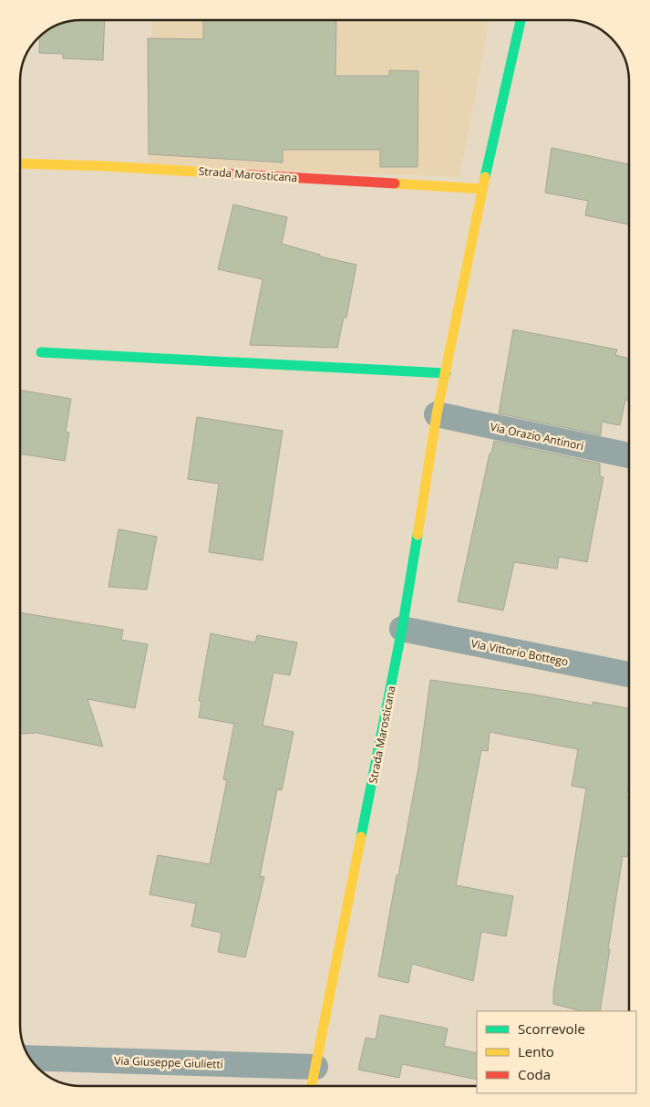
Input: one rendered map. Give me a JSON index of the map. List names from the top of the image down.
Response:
{
  "streets": {
    "main road": ["Strada Marosticana"],
    "street": ["Via Orazio Antinori", "Via Vittorio Bottego", "Via Giuseppe Giulietti"]
  },
  "crossings": [
    ["Strada Marosticana", "Via Orazio Antinori"],
    ["Strada Marosticana", "Via Vittorio Bottego"],
    ["Strada Marosticana", "Via Giuseppe Giulietti"]
  ],
  "legend": ["Scorrevole", "Lento", "Coda"]
}
